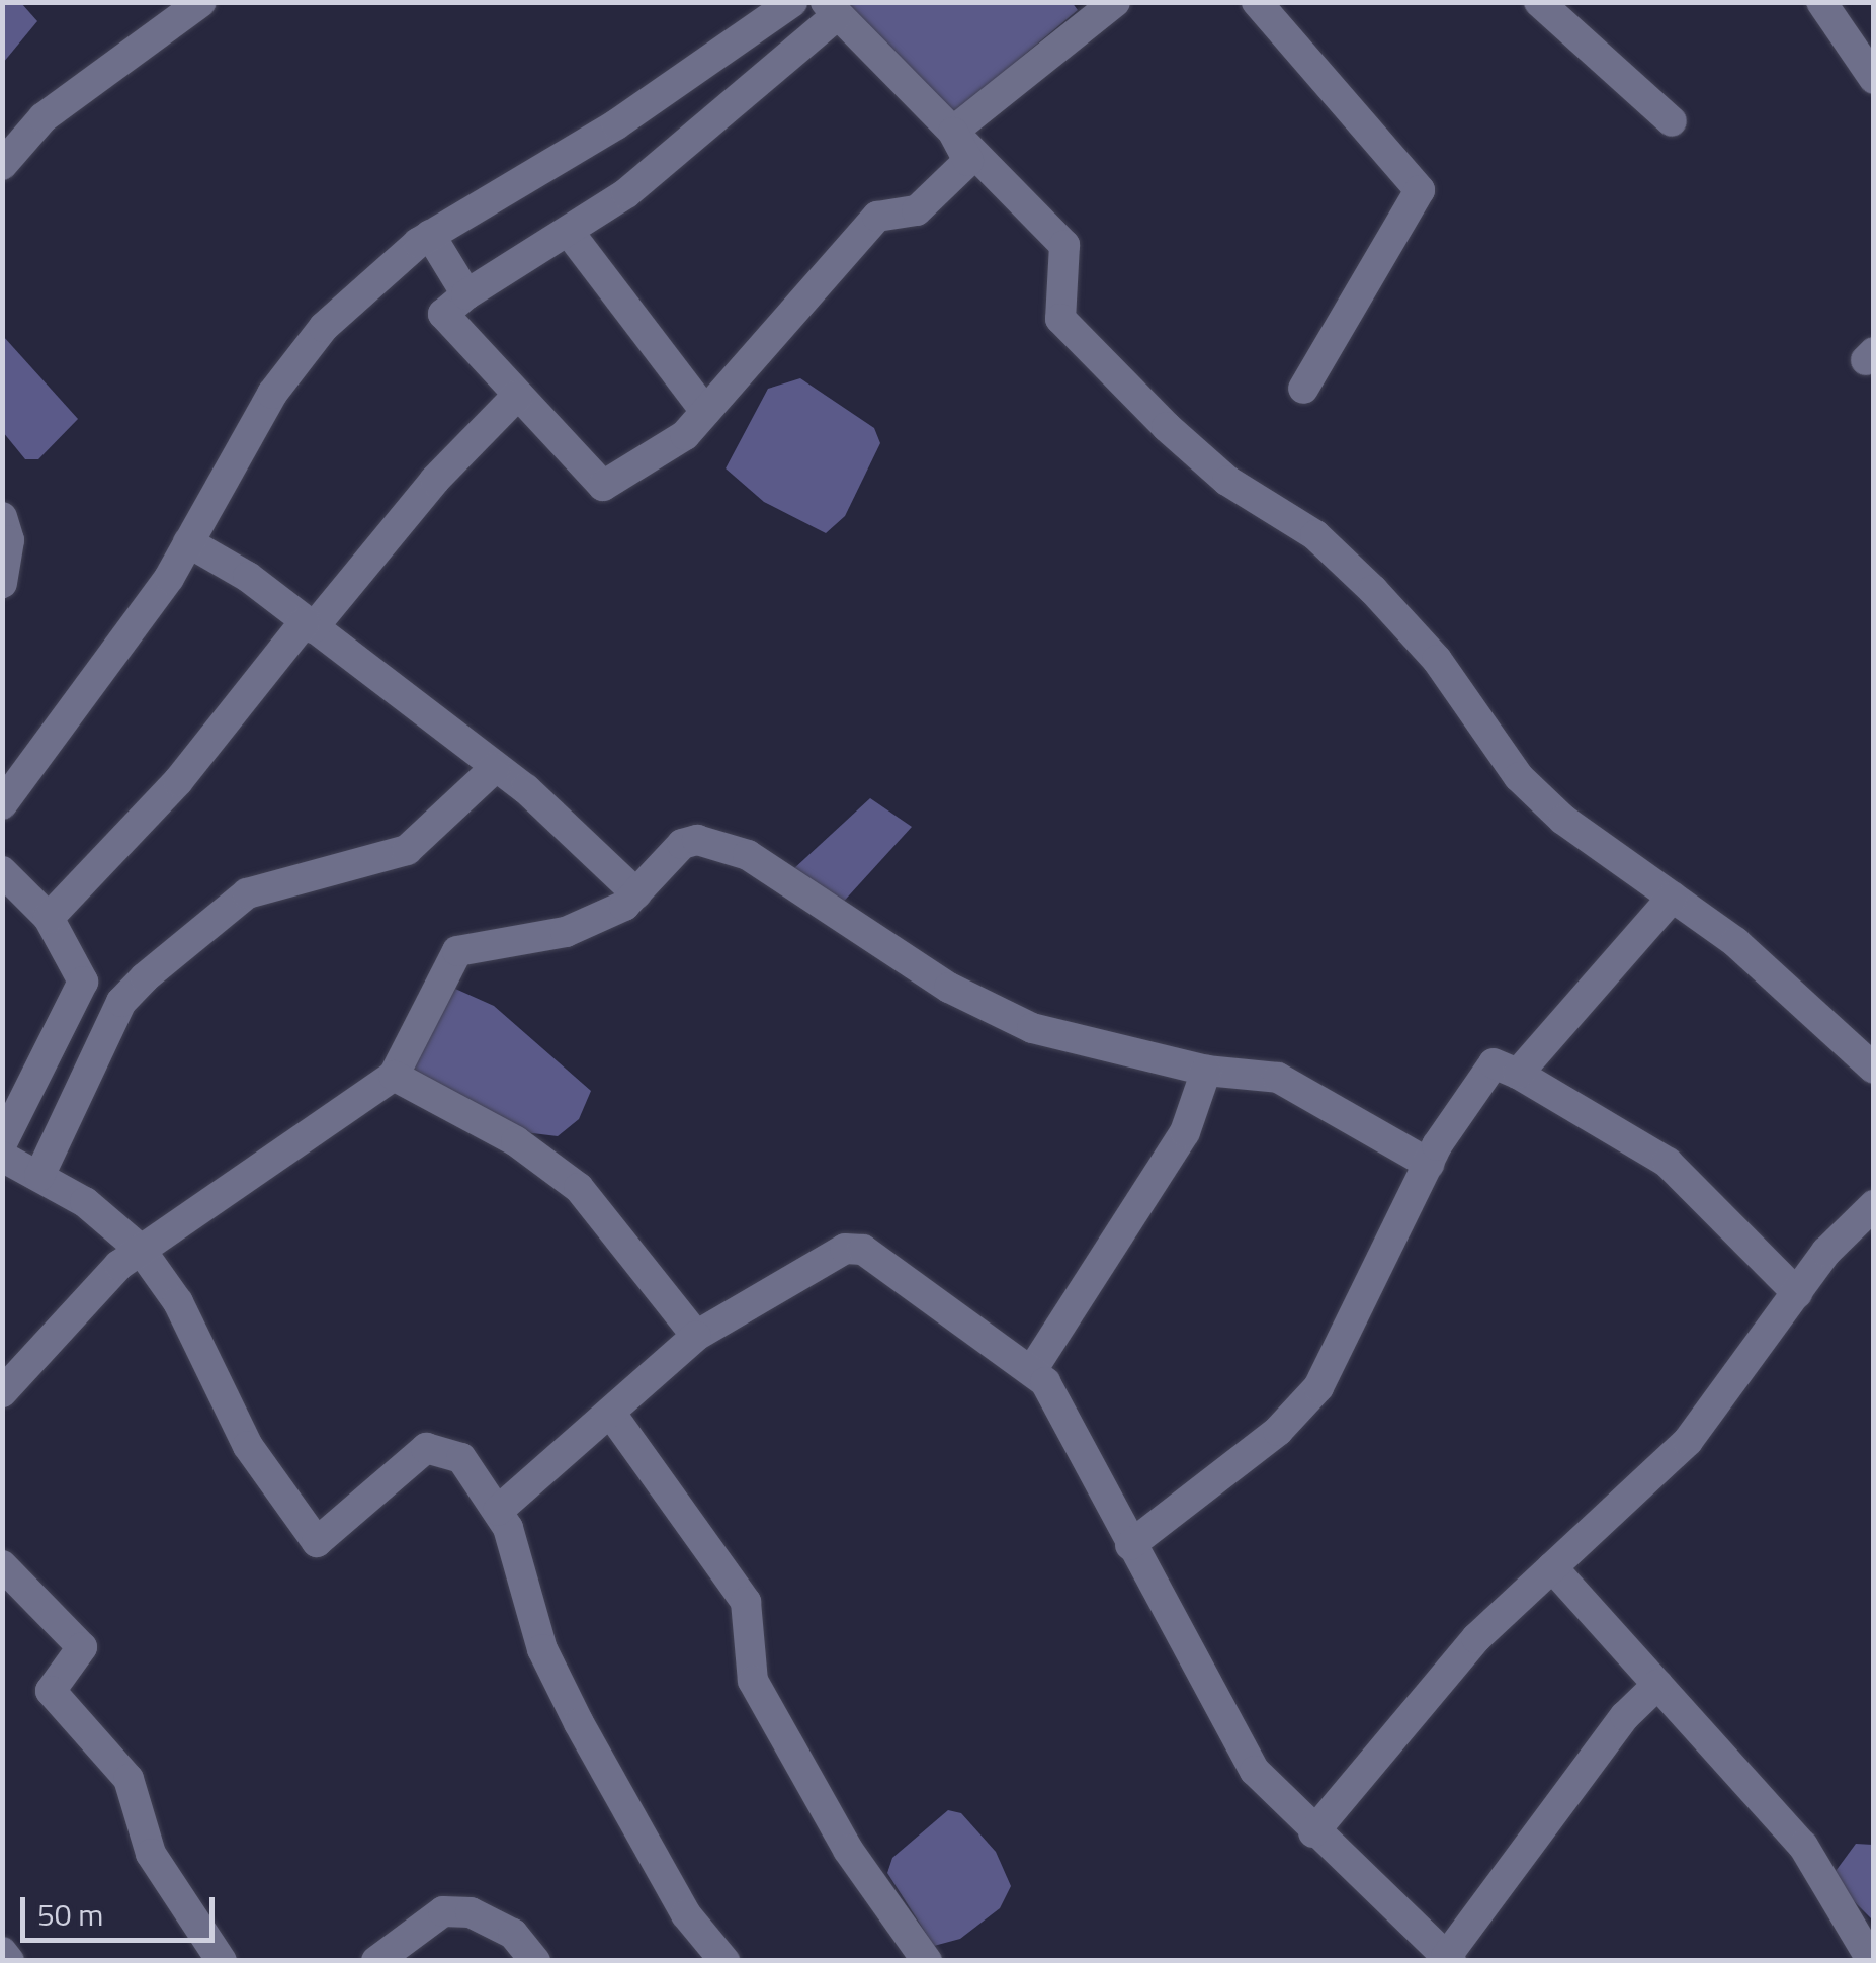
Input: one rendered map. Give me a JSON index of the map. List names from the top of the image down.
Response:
{
  "scale_bar": "50 m"
}
